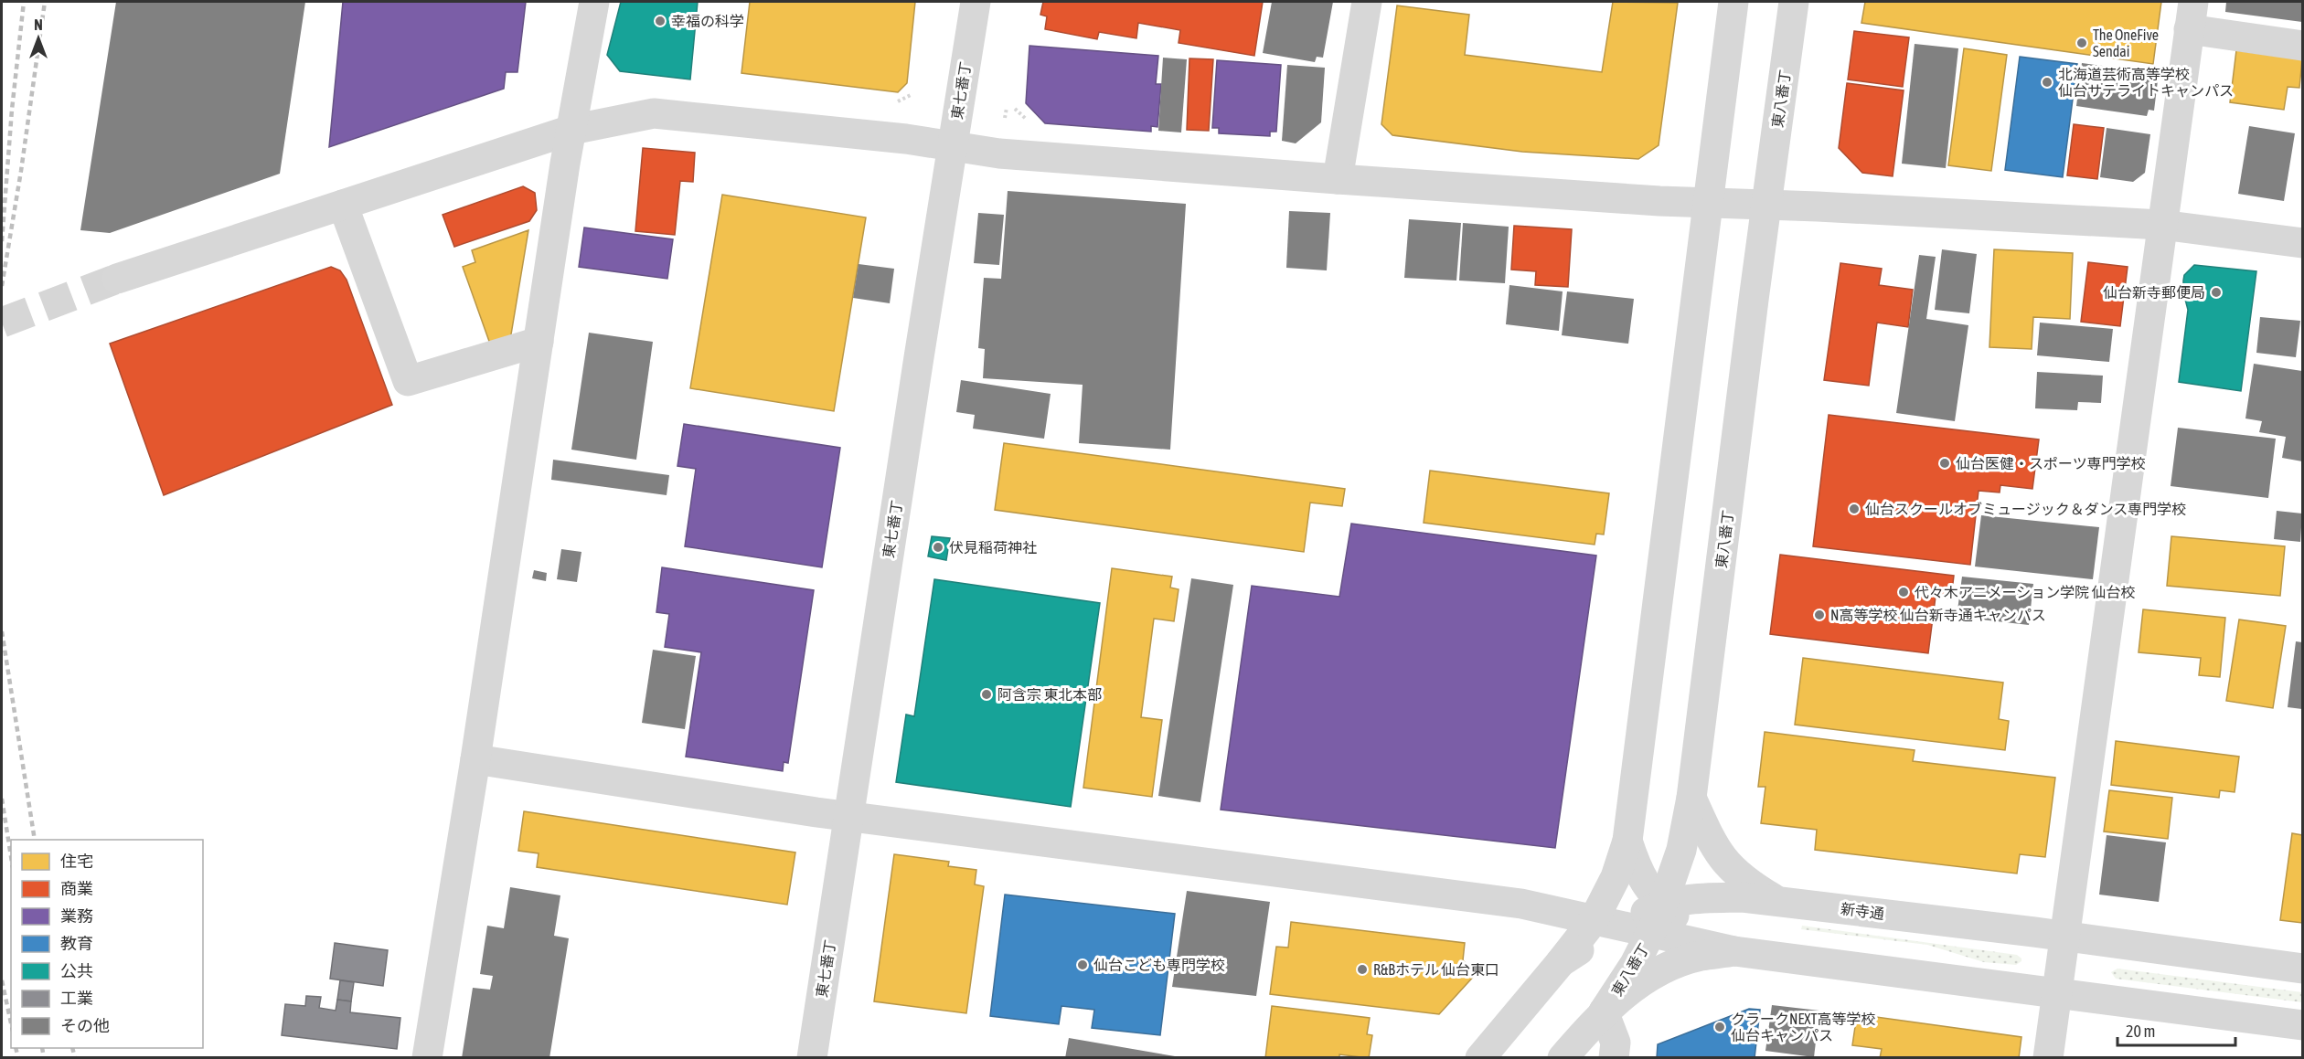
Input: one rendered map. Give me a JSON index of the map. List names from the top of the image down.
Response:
{
  "streets": {
    "street": ["東七番丁", "東八番丁", "新寺通"]
  },
  "crossings": [
    ["東八番丁", "新寺通"]
  ],
  "places": [
    "幸福の科学",
    "The OneFive Sendai",
    "北海道芸術高等学校 仙台サテライトキャンパス",
    "仙台新寺郵便局",
    "仙台医健・スポーツ専門学校",
    "仙台スクールオブミュージック＆ダンス専門学校",
    "伏見稲荷神社",
    "代々木アニメーション学院 仙台校",
    "N高等学校 仙台新寺通キャンパス",
    "阿含宗 東北本部",
    "仙台こども専門学校",
    "R&Bホテル 仙台東口",
    "クラークNEXT高等学校 仙台キャンパス"
  ],
  "legend": [
    "住宅",
    "商業",
    "業務",
    "教育",
    "公共",
    "工業",
    "その他"
  ],
  "scale_bar": "20 m",
  "north": "top"
}
